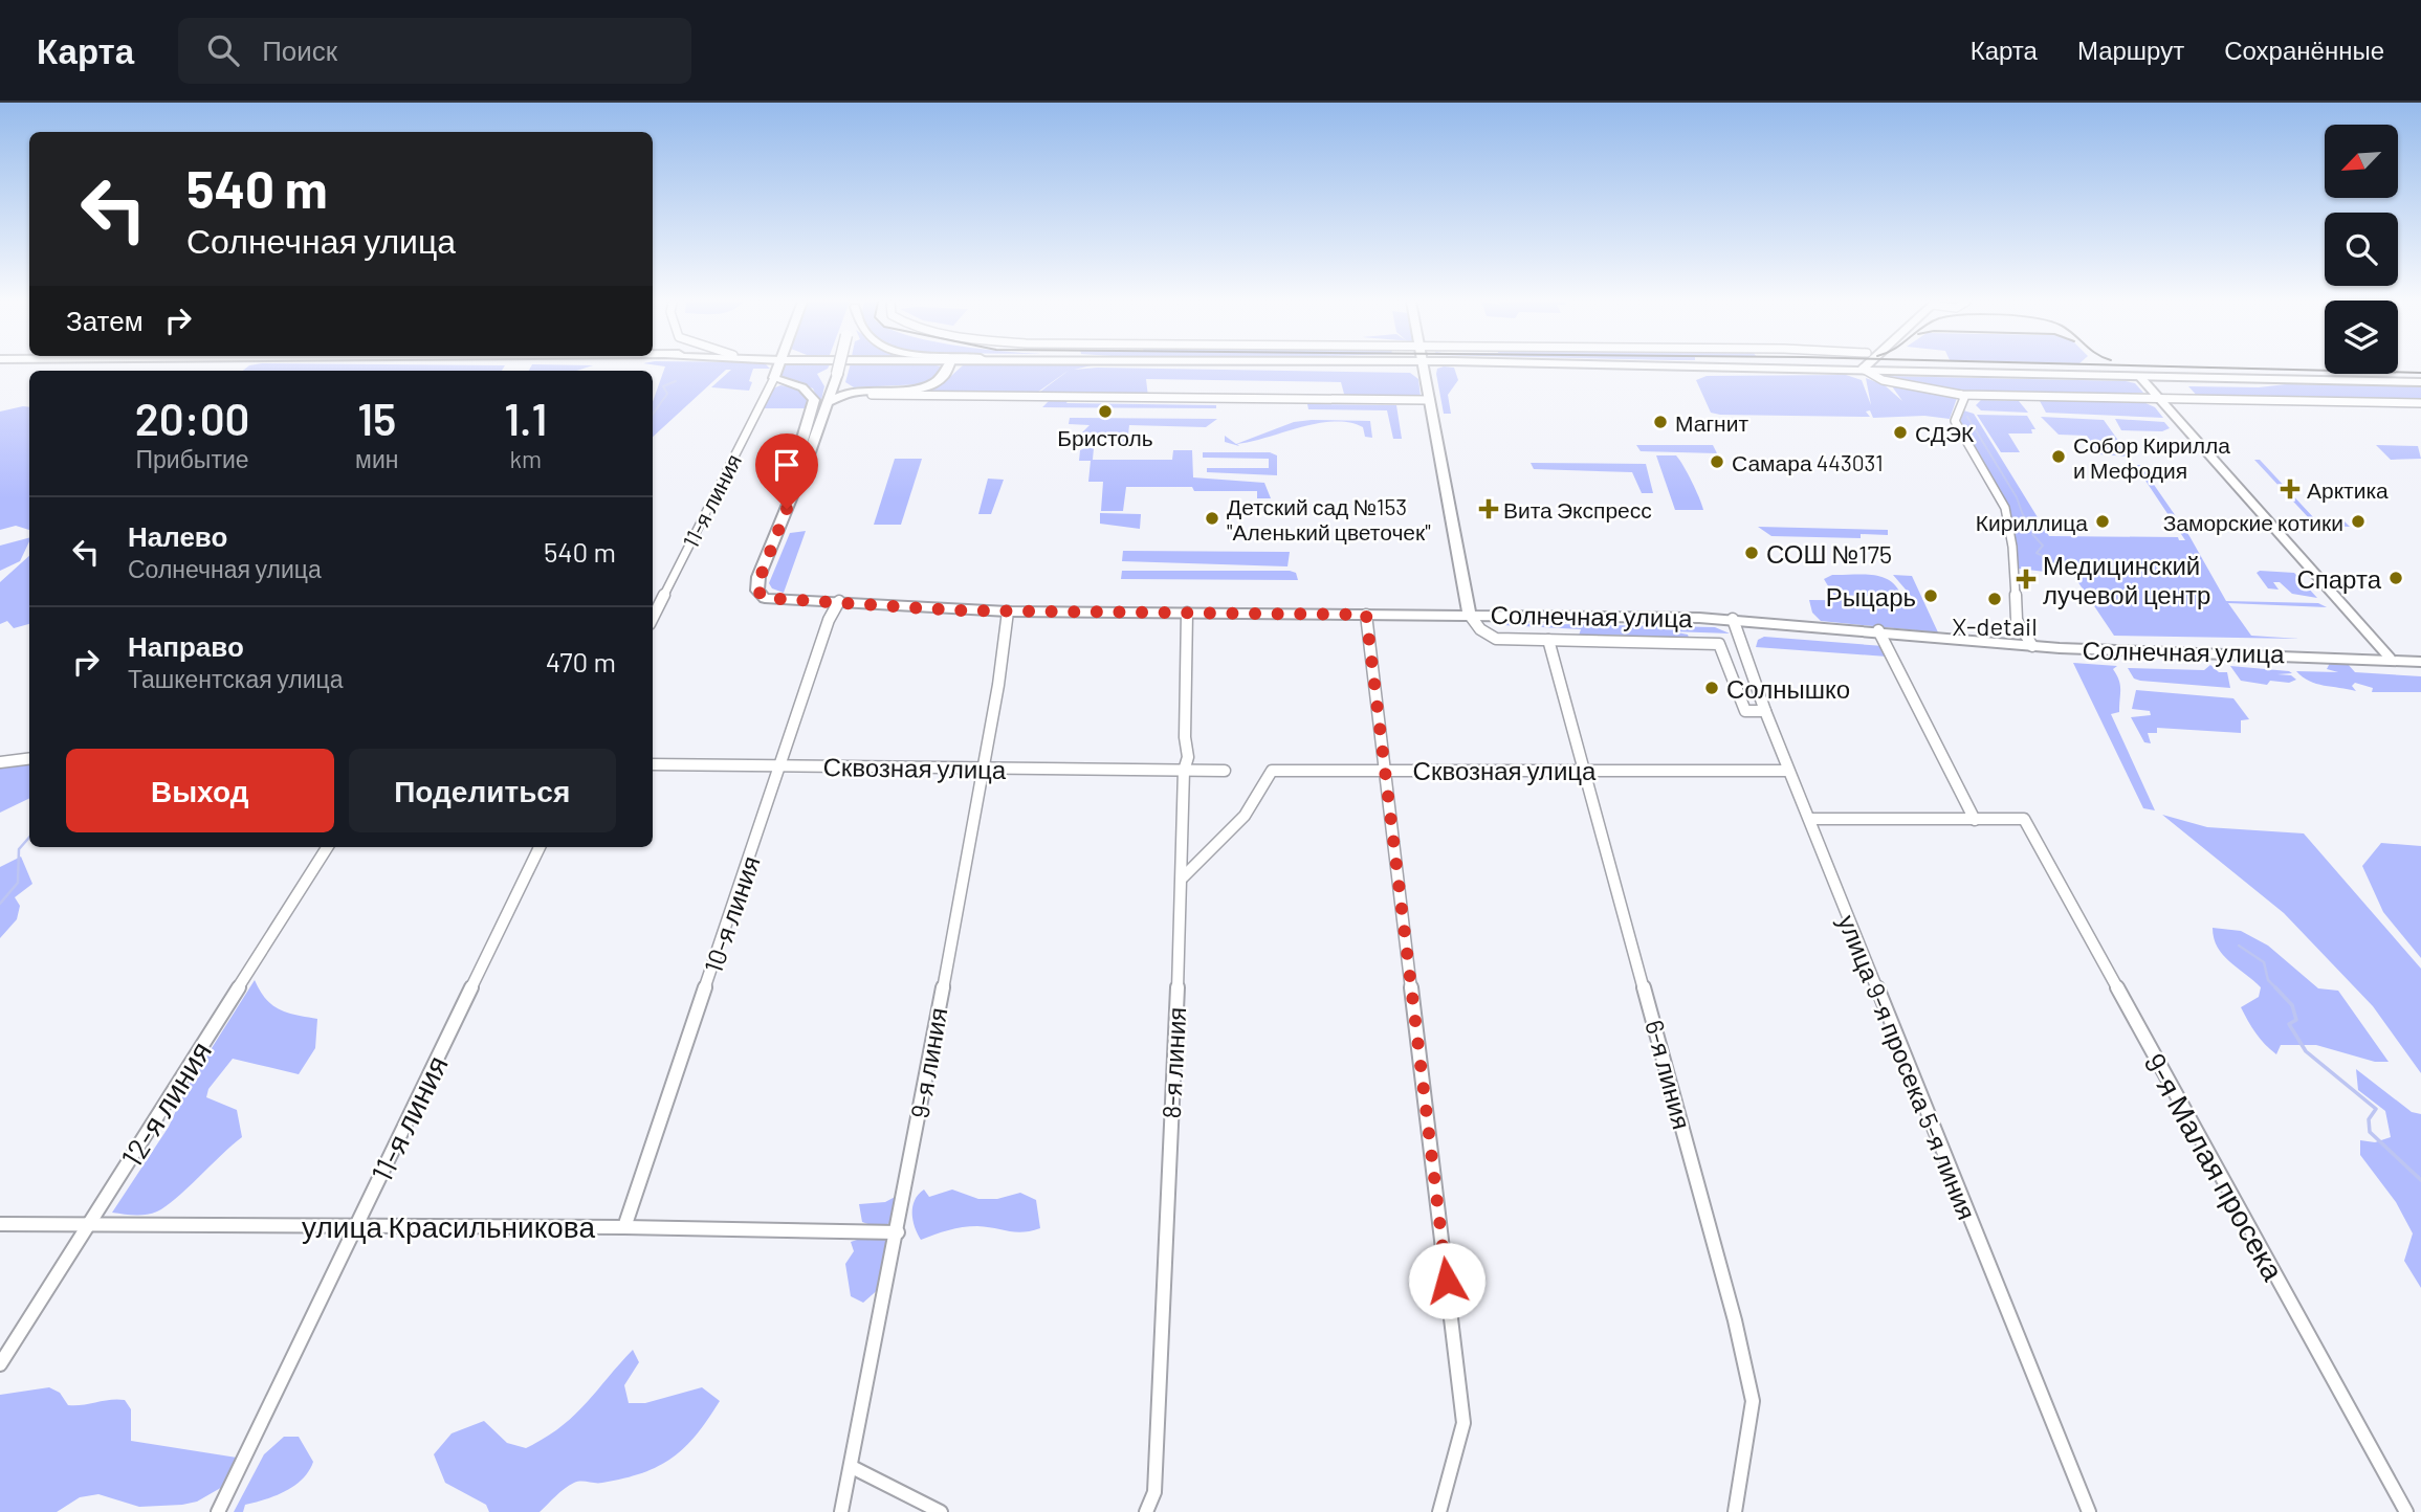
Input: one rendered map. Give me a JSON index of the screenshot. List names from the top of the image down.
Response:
{
  "streets": {
    "main road": ["Солнечная улица"],
    "street": [
      "11-я линия",
      "Сквозная улица",
      "10-я линия",
      "9-я линия",
      "8-я линия",
      "улица 9-я просека 5-я линия",
      "6-я линия",
      "12-я линия",
      "9-я Малая просека",
      "улица Красильникова"
    ]
  },
  "crossings": [
    ["11-я линия", "улица Красильникова"],
    ["Солнечная улица", "10-я линия"],
    ["Солнечная улица", "9-я линия"],
    ["Солнечная улица", "8-я линия"],
    ["Солнечная улица", "улица 9-я просека 5-я линия"],
    ["Сквозная улица", "10-я линия"],
    ["Сквозная улица", "9-я линия"],
    ["Сквозная улица", "8-я линия"],
    ["Сквозная улица", "улица 9-я просека 5-я линия"],
    ["Сквозная улица", "6-я линия"],
    ["10-я линия", "улица Красильникова"],
    ["9-я линия", "улица Красильникова"],
    ["12-я линия", "улица Красильникова"]
  ],
  "places": {
    "other": [
      "Бристоль",
      "Магнит",
      "СДЭК",
      "Собор Кирилла и Мефодия",
      "Самара 443031",
      "Детский сад №153 \"Аленький цветочек\"",
      "Кириллица",
      "Заморские котики",
      "СОШ №175",
      "Спарта",
      "Рыцарь",
      "X-detail",
      "Солнышко"
    ],
    "health": ["Арктика", "Вита Экспресс", "Медицинский лучевой центр"]
  },
  "north": "bottom left",
  "page": {
    "header": "Карта",
    "search": "Поиск",
    "nav": ["Карта", "Маршрут", "Сохранённые"],
    "turn": ["540 m", "Солнечная улица"],
    "then": "Затем",
    "eta": [
      "20:00",
      "Прибытие",
      "15",
      "мин",
      "1.1",
      "km"
    ],
    "list": [
      {
        "name": "Налево",
        "note": "Солнечная улица",
        "value": "540 m"
      },
      {
        "name": "Направо",
        "note": "Ташкентская улица",
        "value": "470 m"
      }
    ],
    "buttons": ["Выход", "Поделиться"]
  }
}
